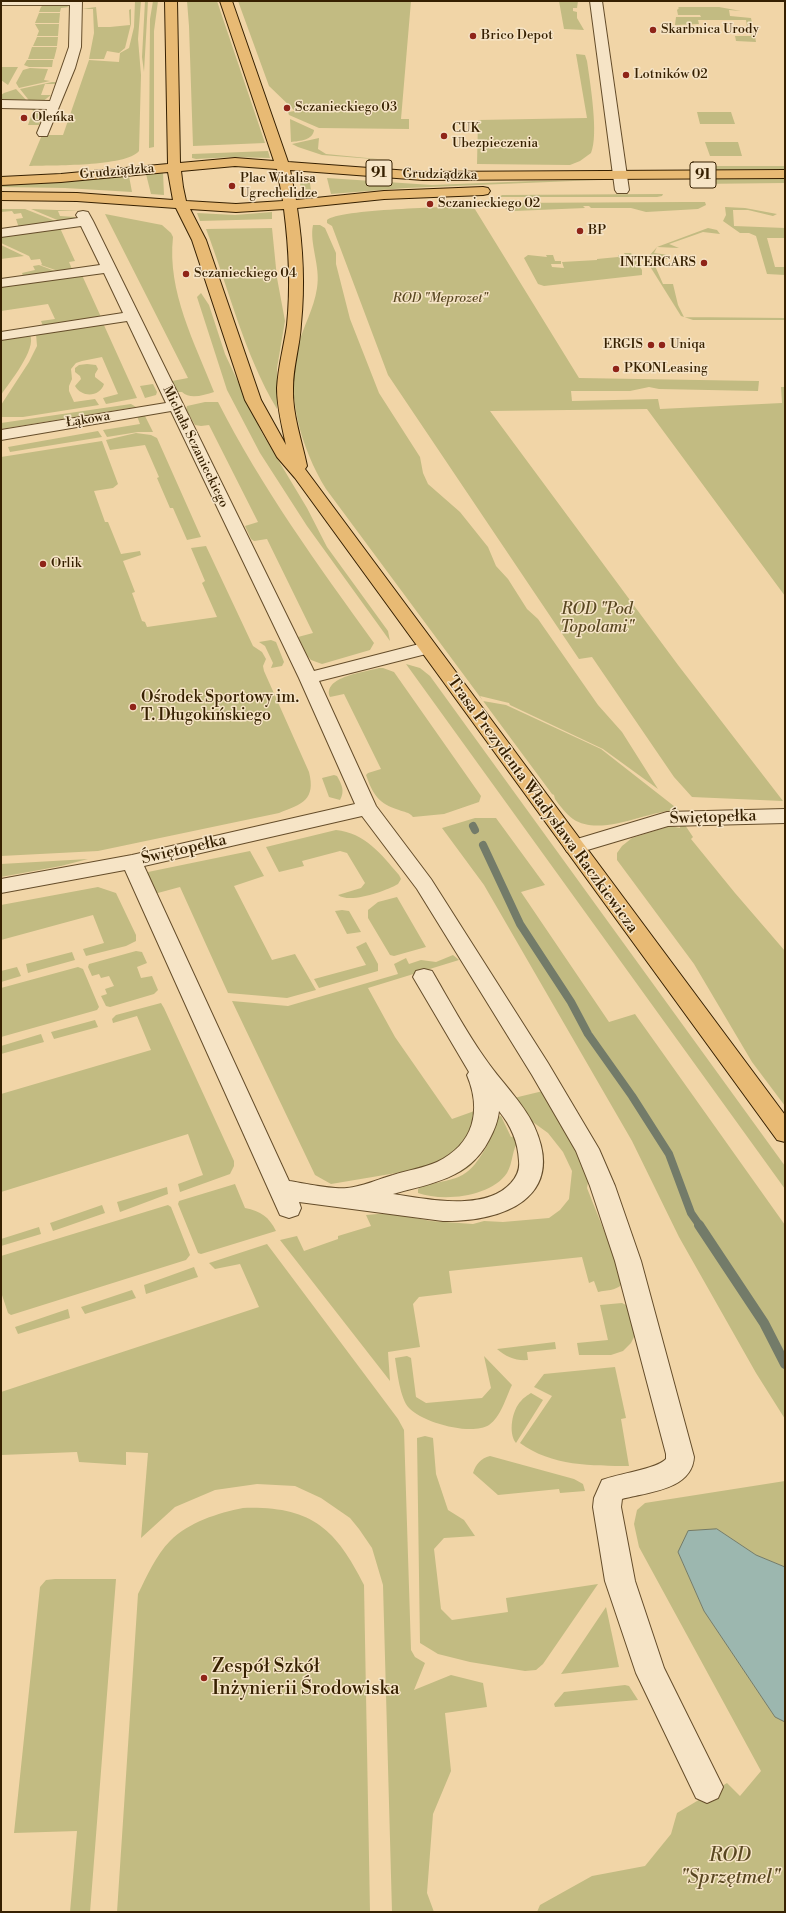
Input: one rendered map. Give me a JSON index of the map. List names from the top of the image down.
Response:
{
  "streets": {
    "main road": ["Grudziądzka", "91", "Trasa Prezydenta Władysława Raczkiewicza"],
    "street": ["Łąkowa", "Michała Sczanieckiego", "Świętopełka"]
  },
  "crossings": [
    ["Grudziądzka", "Trasa Prezydenta Władysława Raczkiewicza"],
    ["Łąkowa", "Michała Sczanieckiego"],
    ["Michała Sczanieckiego", "Świętopełka"],
    ["Trasa Prezydenta Władysława Raczkiewicza", "Świętopełka"]
  ],
  "parks": ["ROD \"Meprozet\"", "ROD \"Pod Topolami\"", "ROD \"Sprzętmel\""],
  "places": [
    "Skarbnica Urody",
    "Brico Depot",
    "Lotników 02",
    "Sczanieckiego 03",
    "Oleńka",
    "CUK Ubezpieczenia",
    "Plac Witalisa Ugrechelidze",
    "Sczanieckiego 02",
    "BP",
    "INTERCARS",
    "Sczanieckiego 04",
    "ERGIS",
    "Uniqa",
    "PKONLeasing",
    "Orlik",
    "Ośrodek Sportowy im. T. Długokińskiego",
    "Zespół Szkół Inżynierii Środowiska"
  ]
}
